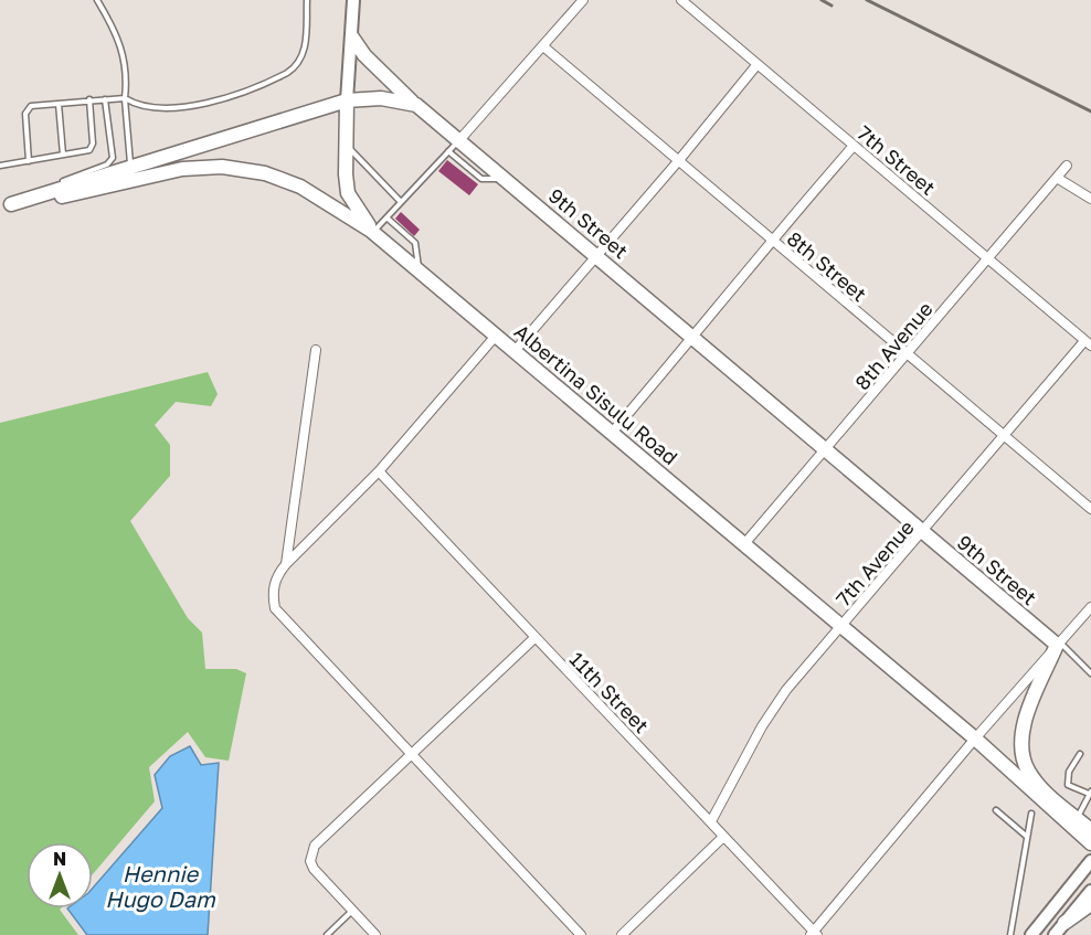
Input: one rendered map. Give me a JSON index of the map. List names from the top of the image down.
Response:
{
  "streets": {
    "main road": ["9th Street", "Albertina Sisulu Road"],
    "street": [
      "7th Street",
      "8th Street",
      "8th Avenue",
      "7th Avenue",
      "11th Street"
    ]
  },
  "crossings": [
    ["7th Street", "8th Avenue"],
    ["7th Street", "7th Avenue"],
    ["9th Street", "8th Avenue"],
    ["9th Street", "Albertina Sisulu Road"],
    ["9th Street", "7th Avenue"],
    ["8th Street", "8th Avenue"],
    ["8th Street", "7th Avenue"],
    ["8th Avenue", "Albertina Sisulu Road"],
    ["Albertina Sisulu Road", "7th Avenue"],
    ["7th Avenue", "11th Street"]
  ],
  "water": ["Hennie Hugo Dam"],
  "north": "top"
}
